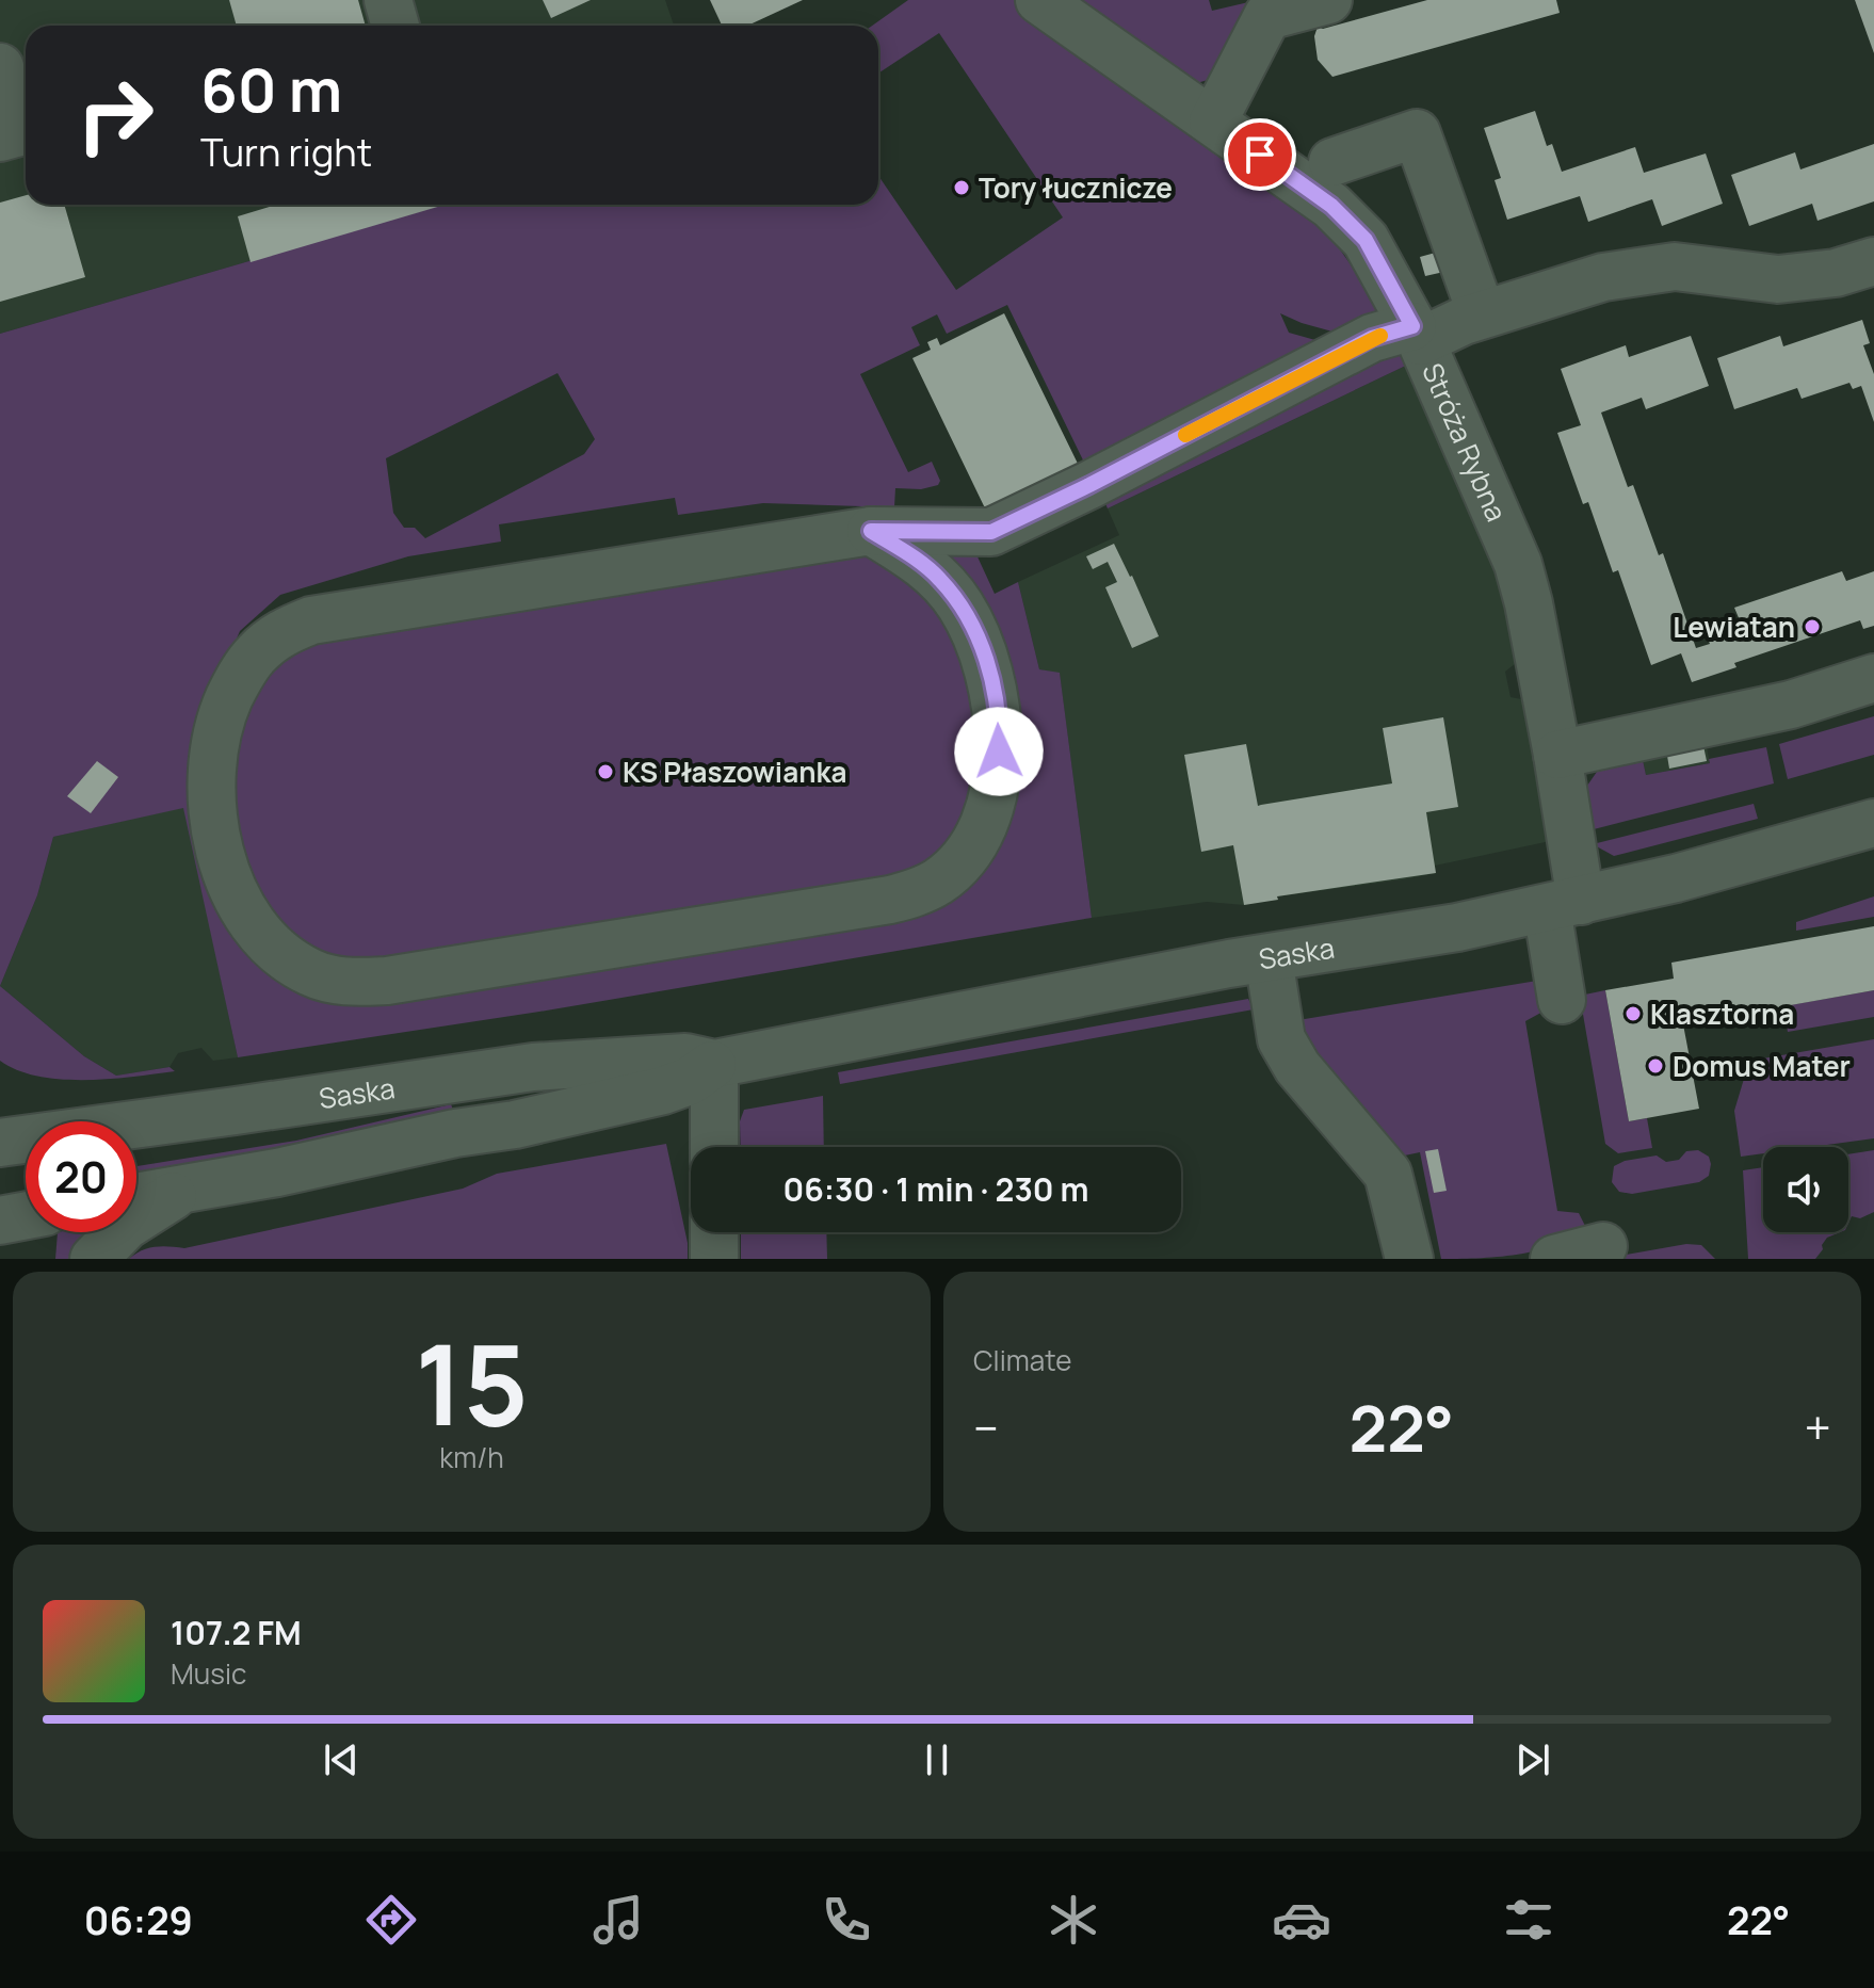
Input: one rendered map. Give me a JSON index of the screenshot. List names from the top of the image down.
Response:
{
  "streets": {
    "street": ["Stróża Rybna", "Saska"]
  },
  "crossings": [
    ["Stróża Rybna", "Saska"]
  ],
  "places": [
    "Tory łucznicze",
    "Lewiatan",
    "KS Płaszowianka",
    "Klasztorna",
    "Domus Mater"
  ],
  "page": {
    "turn": ["60 m", "Turn right"],
    "limit": "20",
    "trip": "06:30 · 1 min · 230 m",
    "tile": [
      ["15", "km/h"],
      "Climate"
    ],
    "heat": ["−", "22°", "+"],
    "song": ["107.2 FM", "Music"],
    "tabs": ["06:29", "22°"]
  }
}
